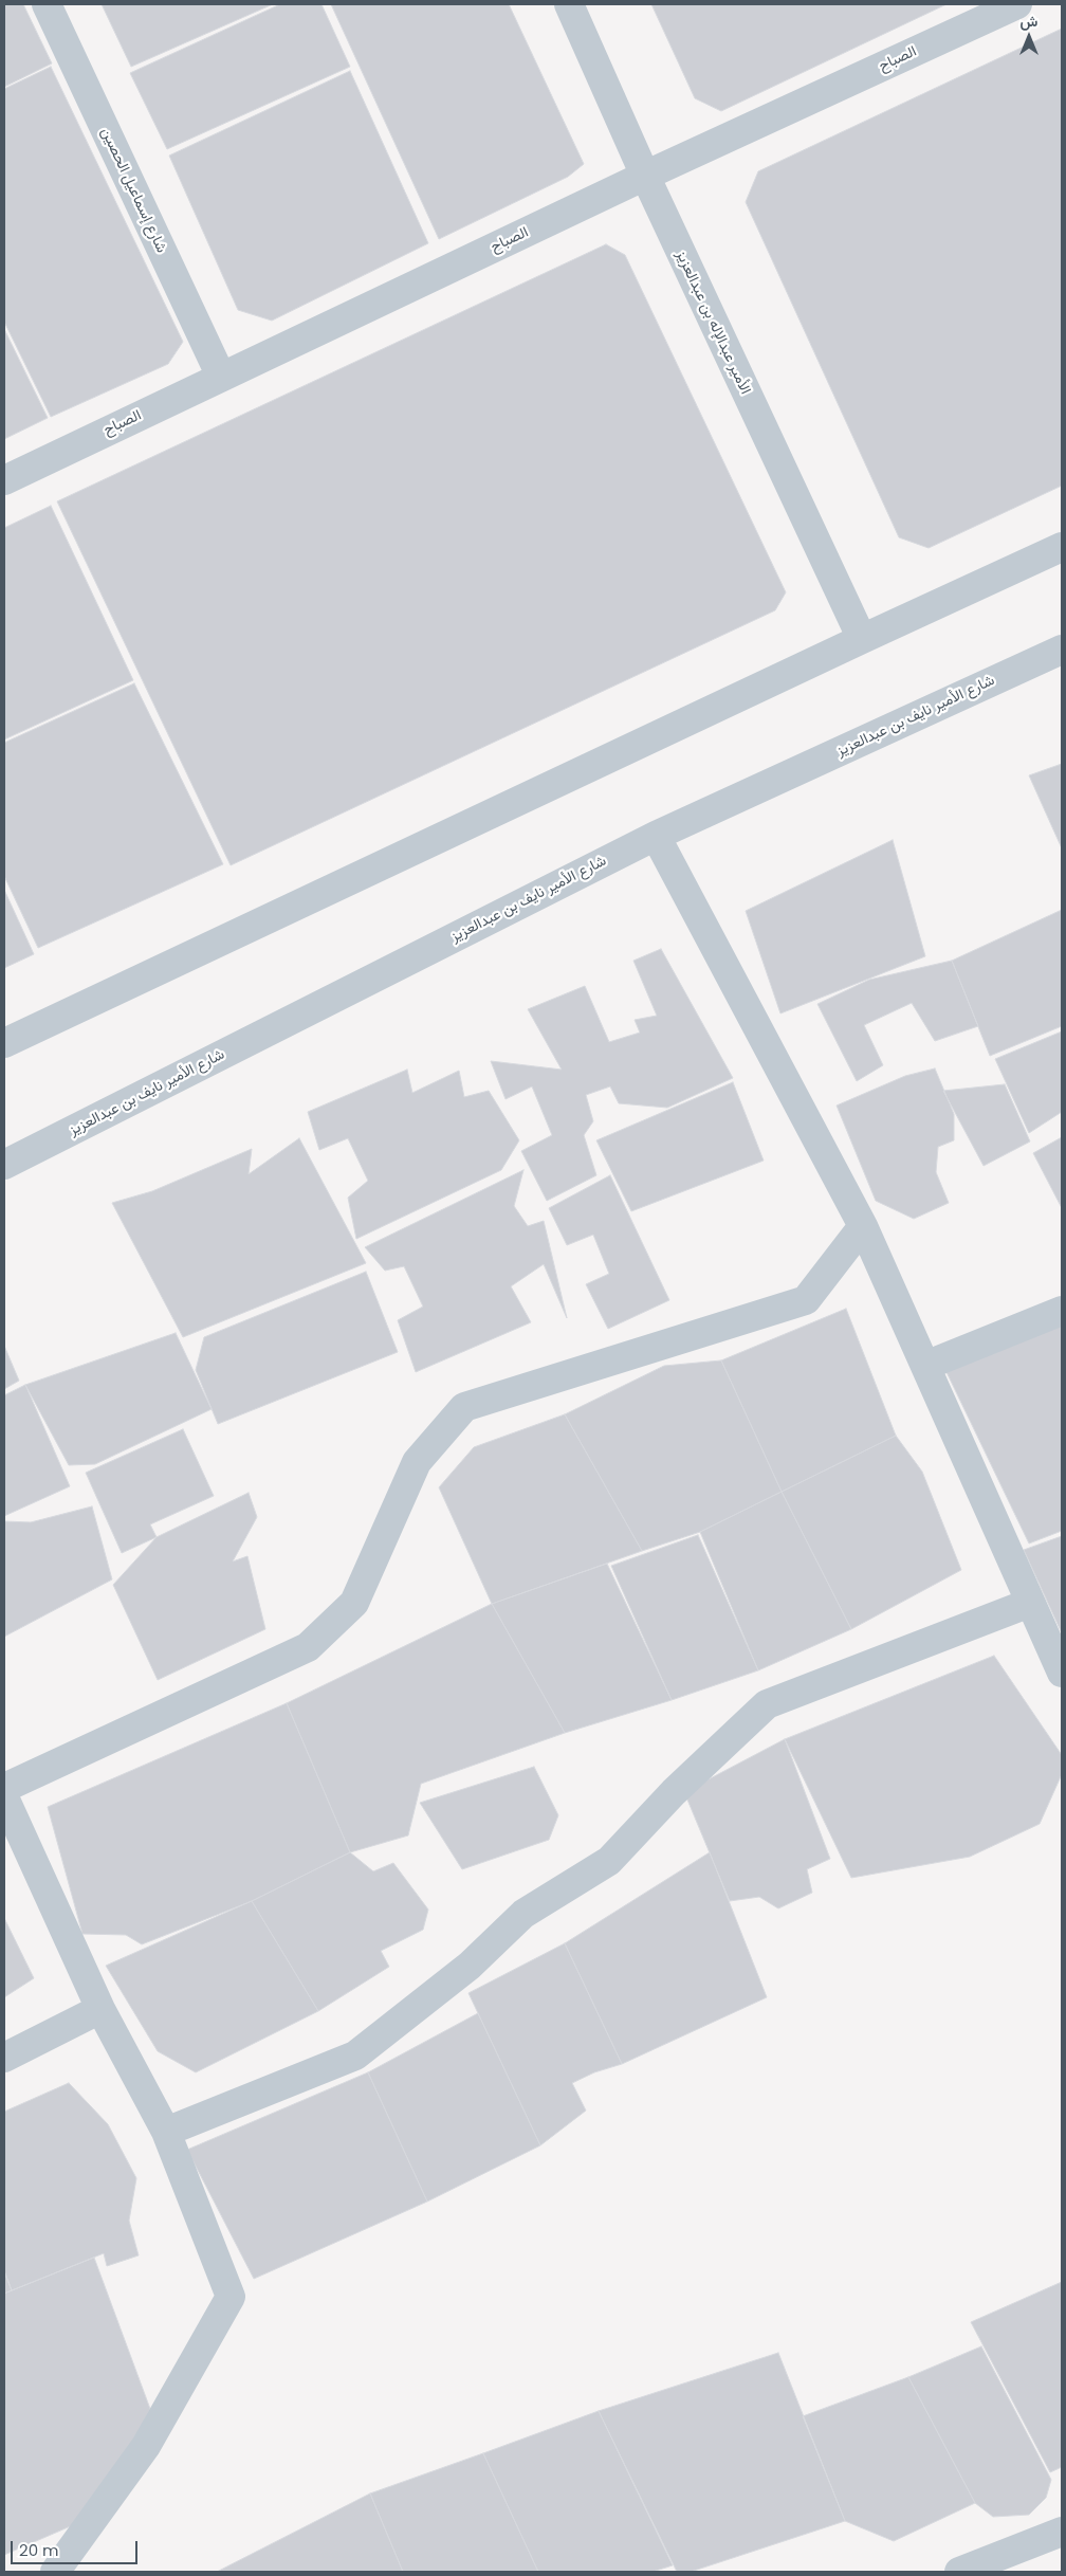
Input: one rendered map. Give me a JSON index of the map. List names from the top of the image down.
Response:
{
  "streets": {
    "street": [
      "الصباح",
      "شارع إسماعيل الحصين",
      "الأمير عبدالإله بن عبدالعزيز",
      "شارع الأمير نايف بن عبدالعزيز"
    ]
  },
  "crossings": [
    ["الصباح", "شارع إسماعيل الحصين"],
    ["الصباح", "الأمير عبدالإله بن عبدالعزيز"]
  ],
  "scale_bar": "20 m",
  "north": "top"
}
